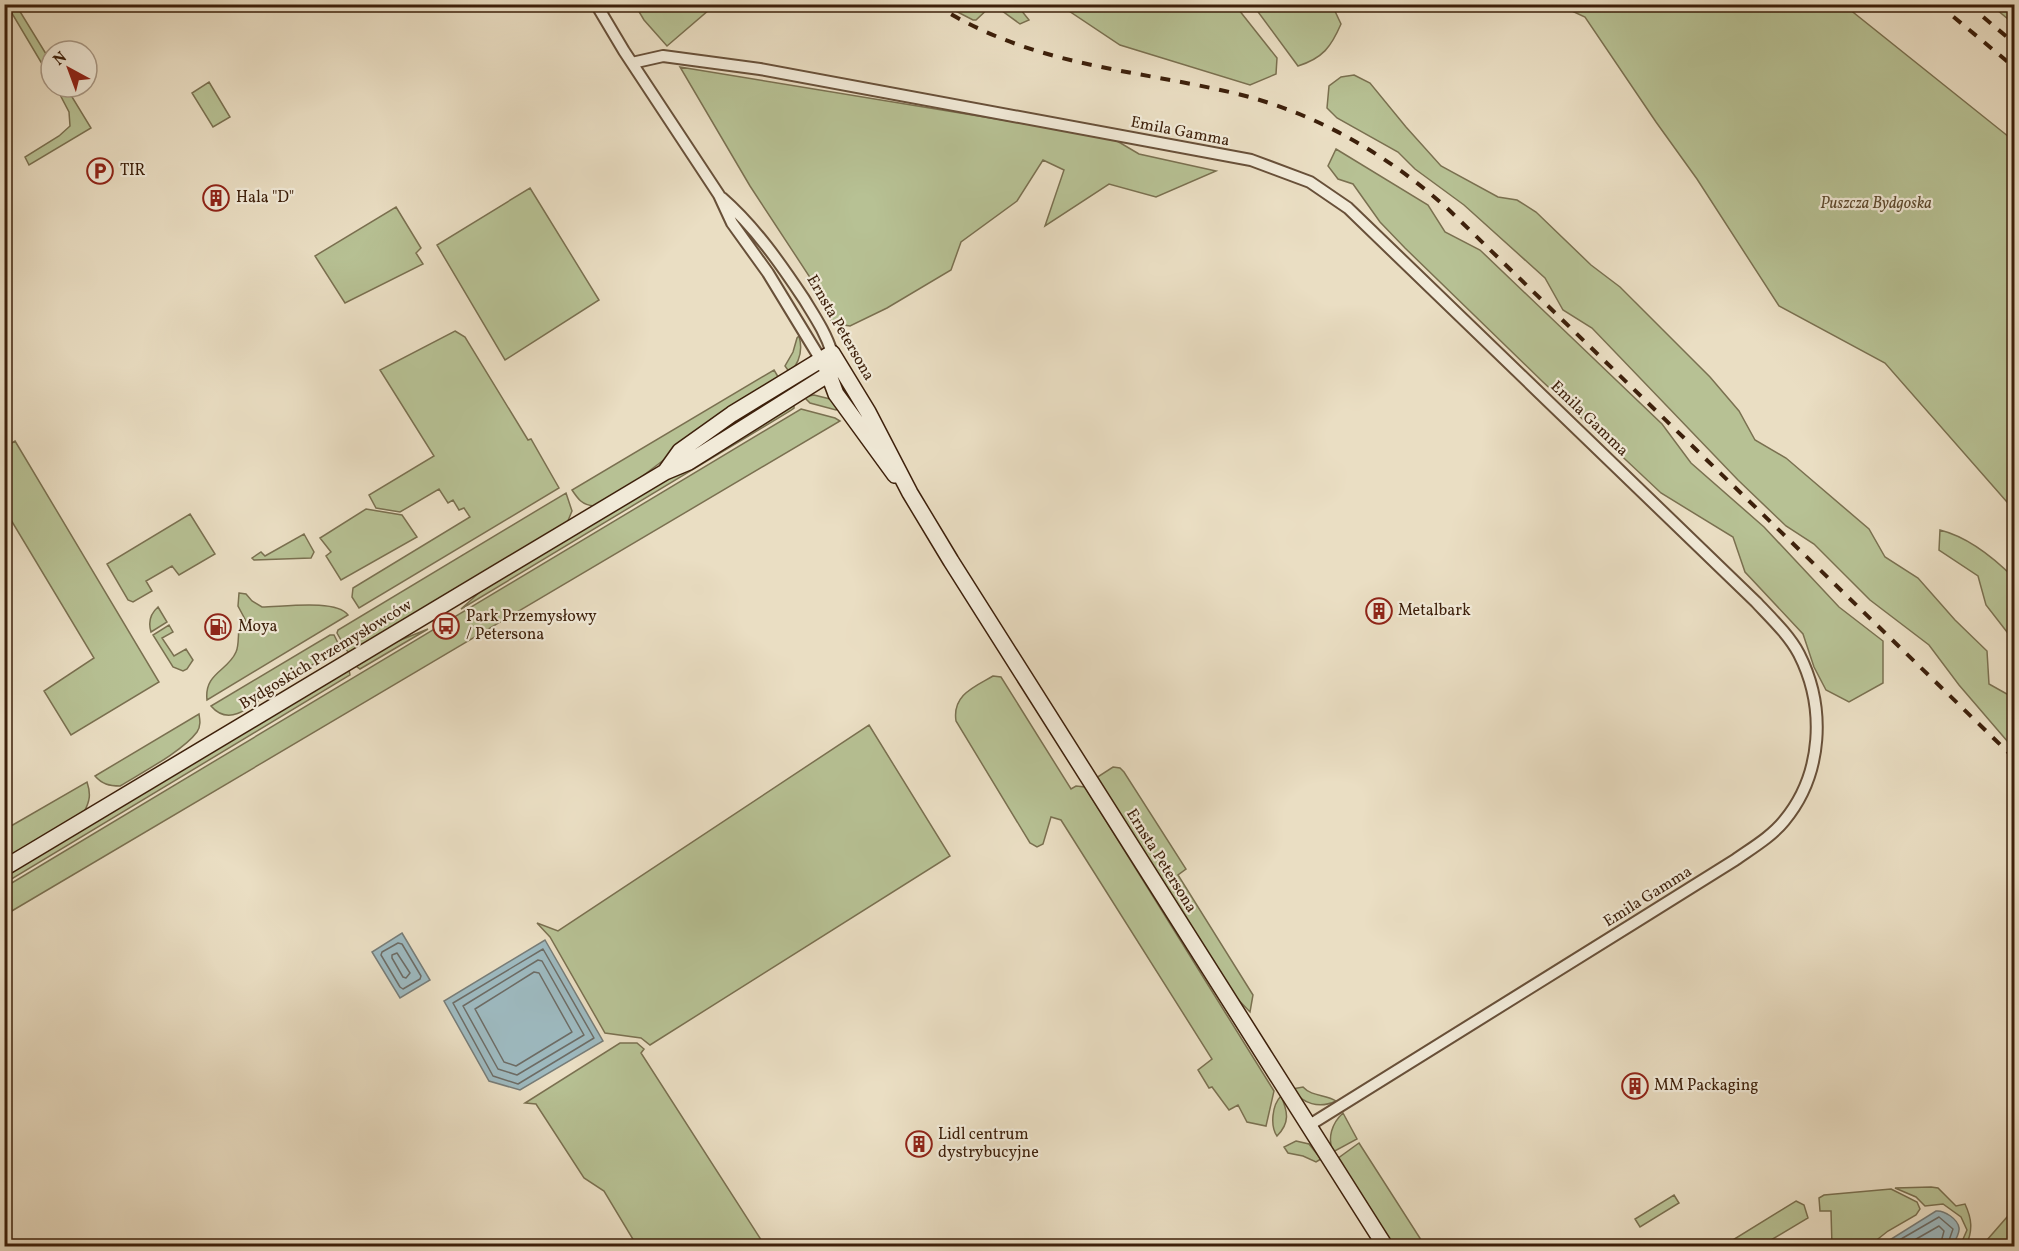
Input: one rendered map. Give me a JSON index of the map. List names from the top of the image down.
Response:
{
  "streets": {
    "street": ["Emila Gamma", "Ernsta Petersona", "Bydgoskich Przemysłowców"]
  },
  "crossings": [
    ["Emila Gamma", "Ernsta Petersona"],
    ["Ernsta Petersona", "Bydgoskich Przemysłowców"]
  ],
  "parks": ["Puszcza Bydgoska"],
  "places": {
    "parking": ["TIR"],
    "building": [
      "Hala \"D\"",
      "Metalbark",
      "MM Packaging",
      "Lidl centrum dystrybucyjne"
    ],
    "bus stop": ["Park Przemysłowy / Petersona"],
    "fuel station": ["Moya"]
  },
  "north": "top left"
}
